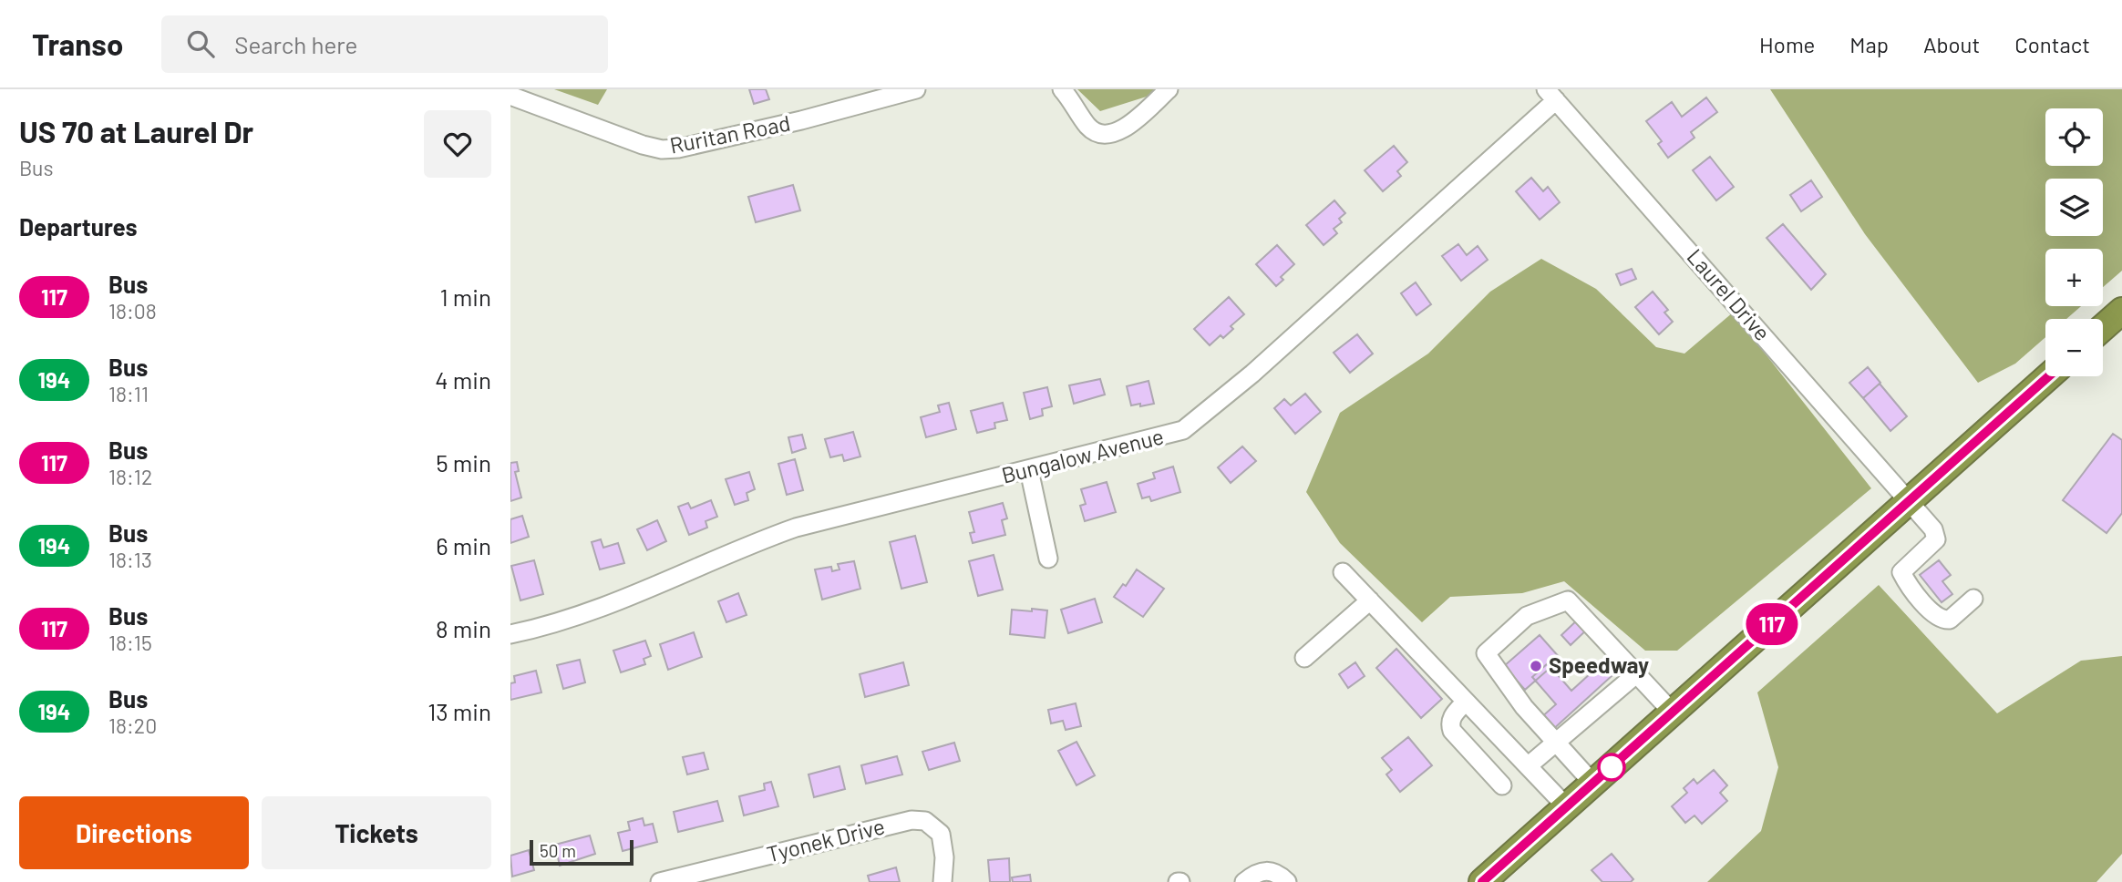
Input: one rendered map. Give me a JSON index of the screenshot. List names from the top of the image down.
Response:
{
  "streets": {
    "street": [
      "Ruritan Road",
      "Laurel Drive",
      "Bungalow Avenue",
      "Tyonek Drive"
    ]
  },
  "crossings": [
    ["Laurel Drive", "Bungalow Avenue"]
  ],
  "places": ["Speedway"],
  "lines": ["bus line 117"],
  "scale_bar": "50 m",
  "page": {
    "header": "Transo",
    "search": "Search here",
    "nav": [
      "Home",
      "Map",
      "About",
      "Contact"
    ],
    "heading": [
      ["US 70 at Laurel Dr", "Bus"],
      "Departures"
    ],
    "on_map": "117",
    "map_buttons": ["+", "−"],
    "list": [
      {
        "mark": "117",
        "name": "Bus",
        "note": "18:08",
        "value": "1 min"
      },
      {
        "mark": "194",
        "name": "Bus",
        "note": "18:11",
        "value": "4 min"
      },
      {
        "mark": "117",
        "name": "Bus",
        "note": "18:12",
        "value": "5 min"
      },
      {
        "mark": "194",
        "name": "Bus",
        "note": "18:13",
        "value": "6 min"
      },
      {
        "mark": "117",
        "name": "Bus",
        "note": "18:15",
        "value": "8 min"
      },
      {
        "mark": "194",
        "name": "Bus",
        "note": "18:20",
        "value": "13 min"
      }
    ],
    "buttons": ["Directions", "Tickets"],
    "scale": "50 m"
  }
}
